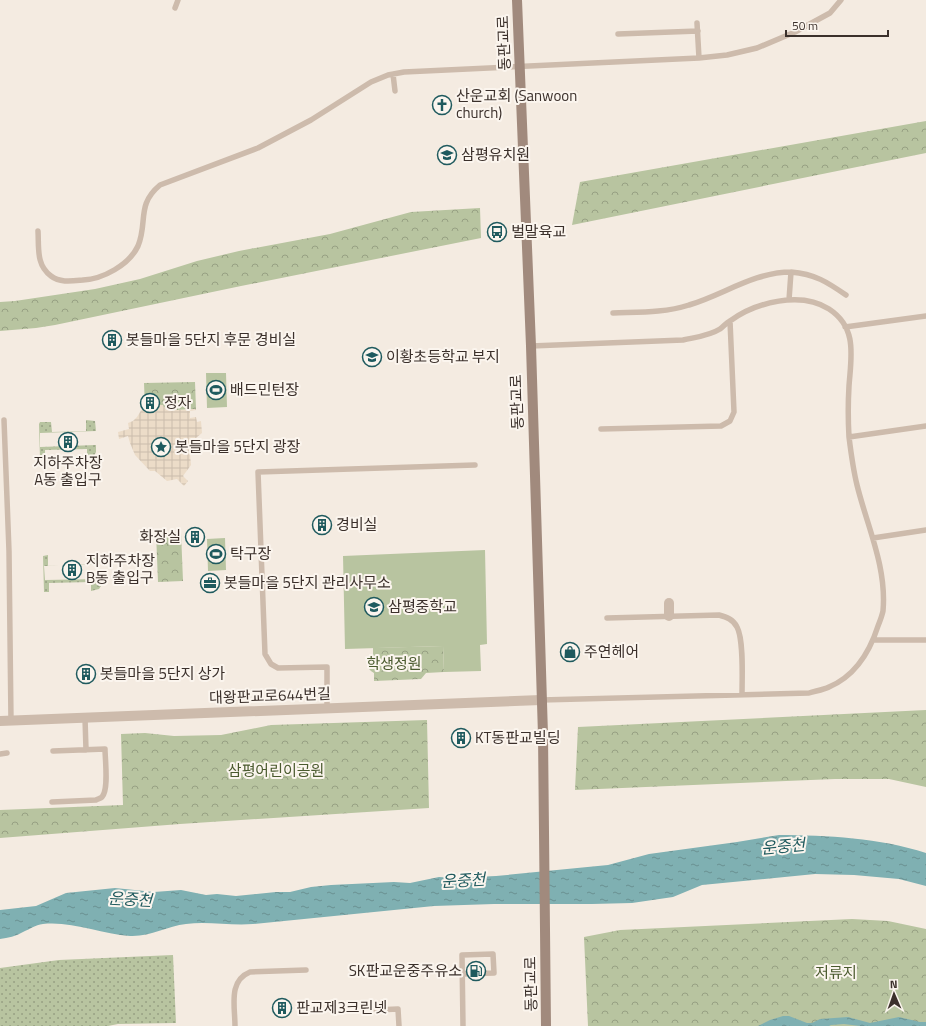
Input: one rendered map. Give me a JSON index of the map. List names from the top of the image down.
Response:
{
  "streets": {
    "main road": ["동판교로"],
    "street": ["대왕판교로644번길"]
  },
  "crossings": [
    ["동판교로", "대왕판교로644번길"]
  ],
  "water": ["운중천"],
  "parks": ["학생정원", "삼평어린이공원", "저류지"],
  "places": {
    "church": ["산운교회 (Sanwoon church)"],
    "school or university": ["삼평유치원", "이황초등학교 부지", "삼평중학교"],
    "bus stop": ["벌말육교"],
    "building": [
      "봇들마을 5단지 후문 경비실",
      "정자",
      "지하주차장 A동 출입구",
      "경비실",
      "화장실",
      "지하주차장 B동 출입구",
      "봇들마을 5단지 상가",
      "KT동판교빌딩",
      "판교제3크린넷"
    ],
    "sports": ["배드민턴장", "탁구장"],
    "place": ["봇들마을 5단지 광장"],
    "office": ["봇들마을 5단지 관리사무소"],
    "shop": ["주연헤어"],
    "fuel station": ["SK판교운중주유소"]
  },
  "scale_bar": "50 m",
  "north": "top"
}
